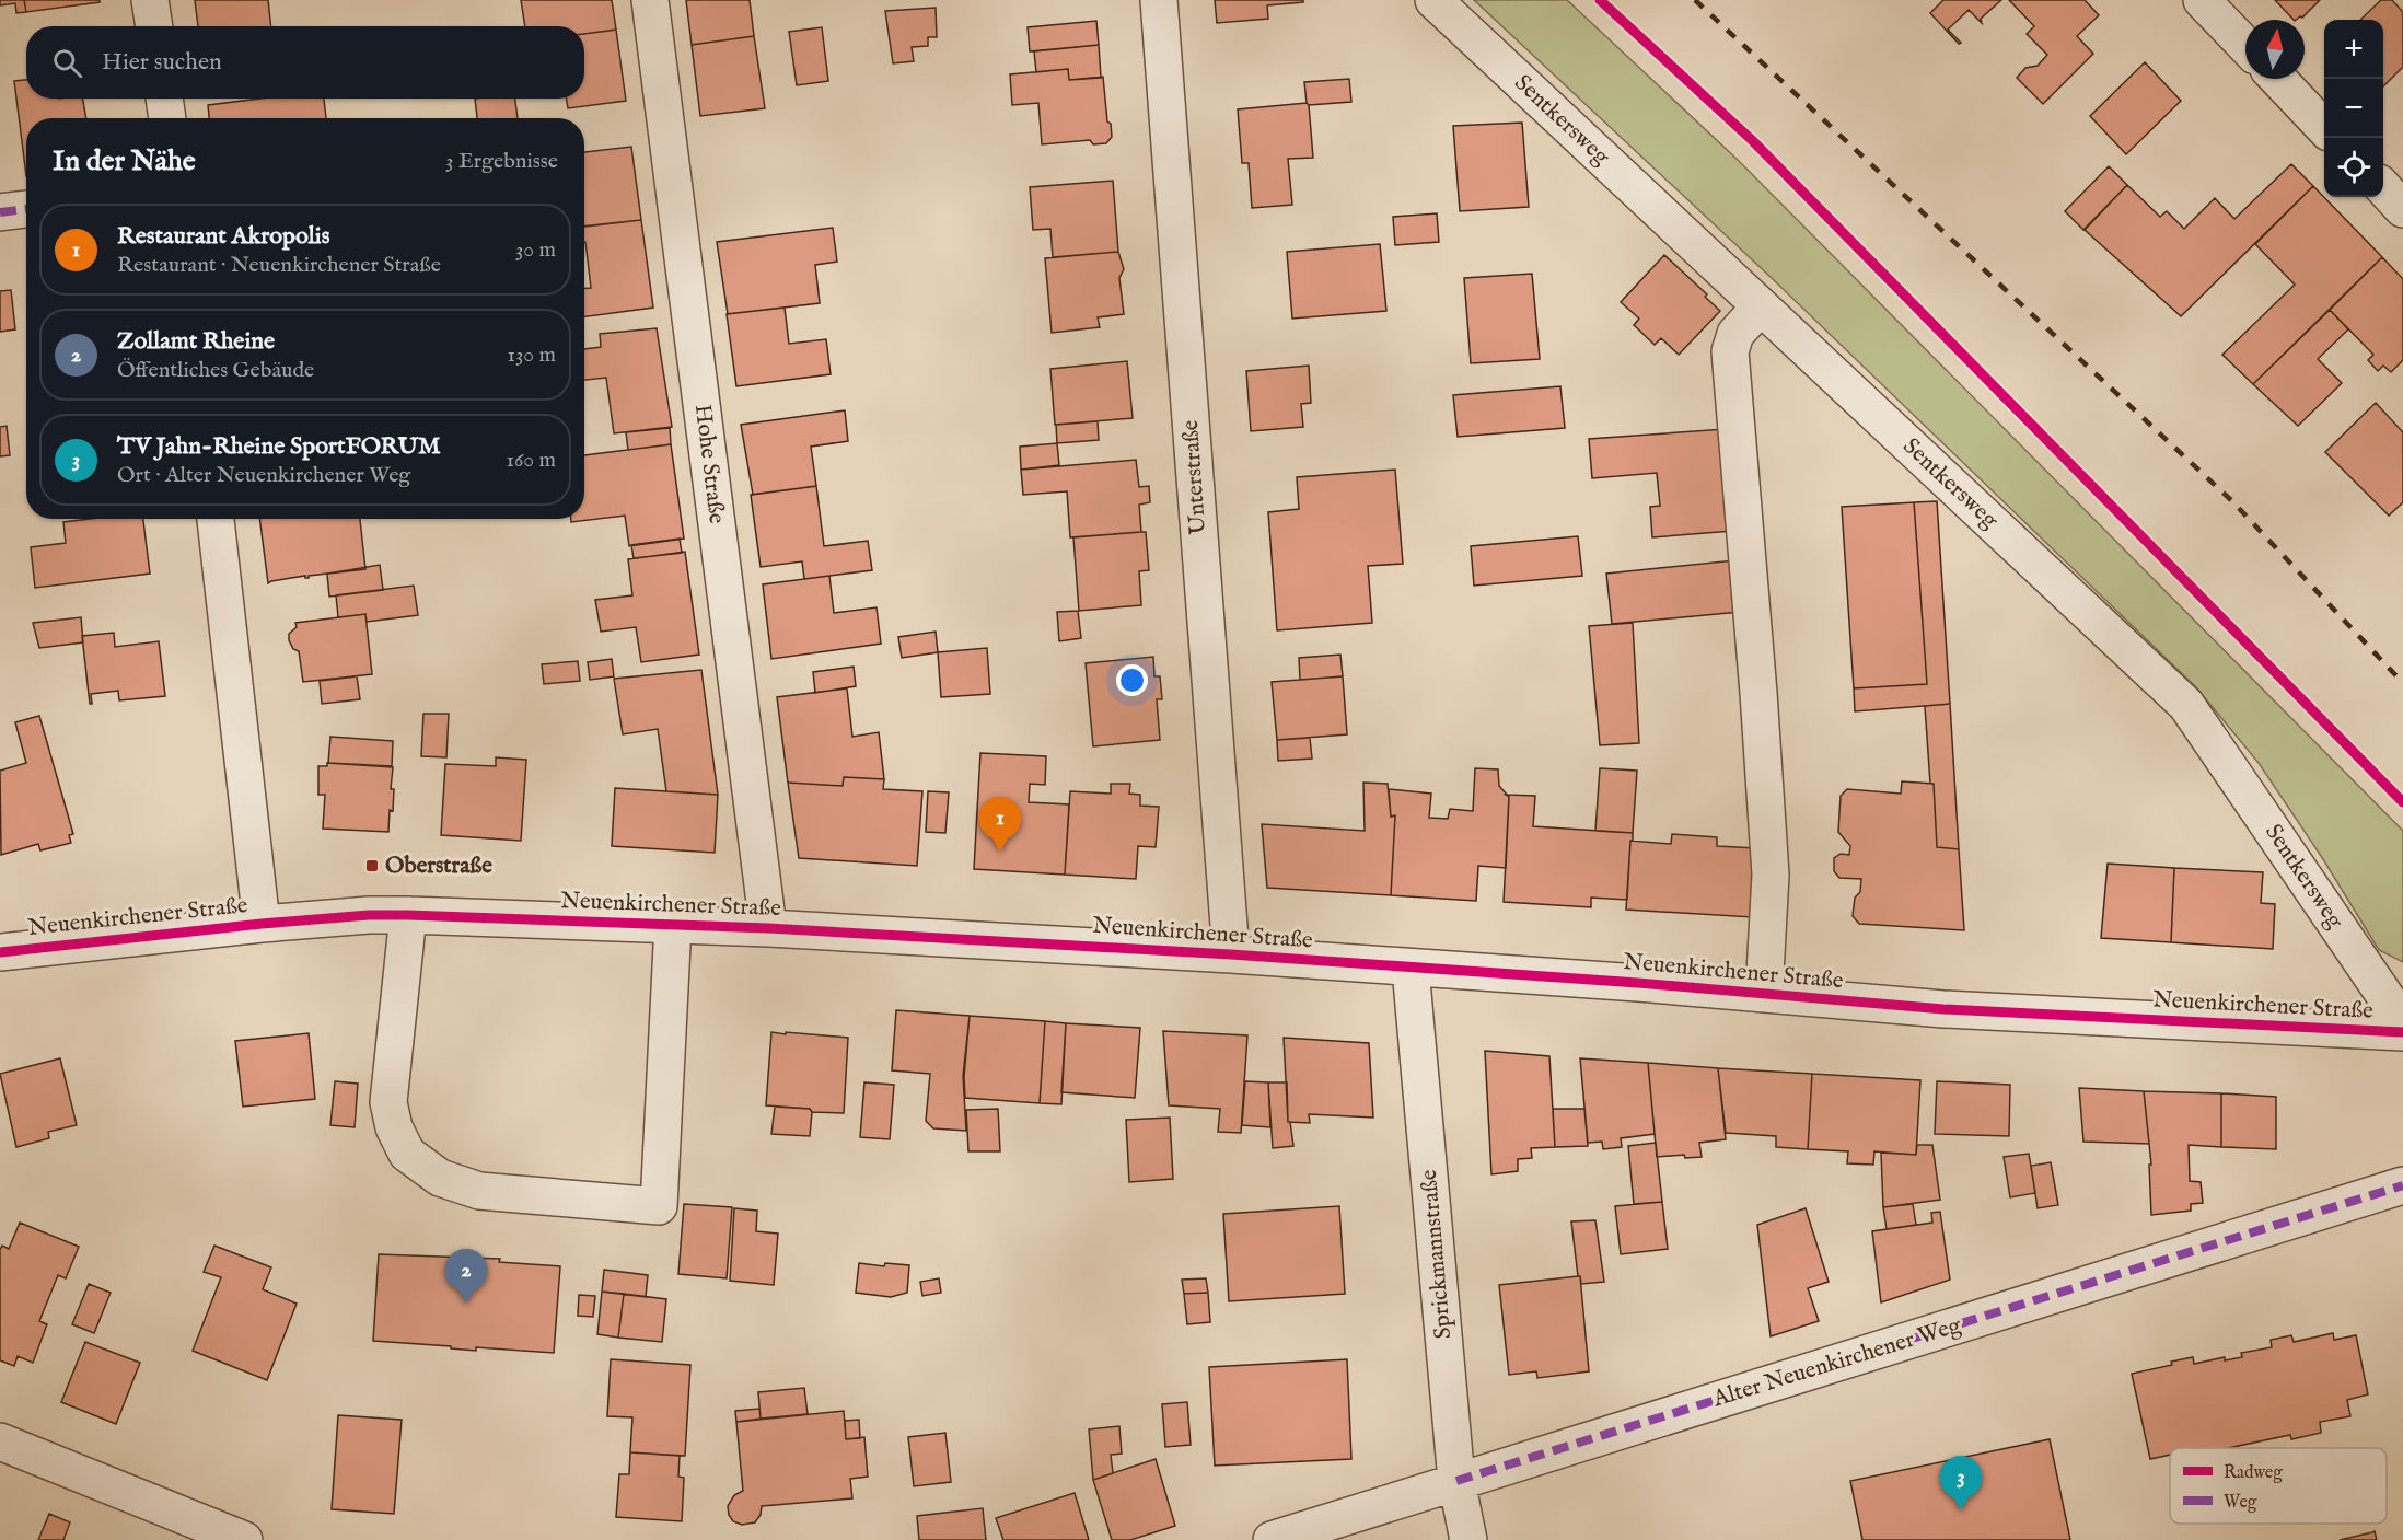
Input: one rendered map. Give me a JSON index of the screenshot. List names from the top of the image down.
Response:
{
  "streets": {
    "street": [
      "Sentkersweg",
      "Hohe Straße",
      "Unterstraße",
      "Neuenkirchener Straße",
      "Sprickmannstraße",
      "Alter Neuenkirchener Weg"
    ]
  },
  "crossings": [
    ["Hohe Straße", "Neuenkirchener Straße"],
    ["Unterstraße", "Neuenkirchener Straße"],
    ["Neuenkirchener Straße", "Sprickmannstraße"],
    ["Sprickmannstraße", "Alter Neuenkirchener Weg"]
  ],
  "places": {
    "transit": ["Oberstraße"]
  },
  "legend": ["Radweg", "Weg"],
  "north": "top",
  "page": {
    "map_buttons": ["+", "−"],
    "search": "Hier suchen",
    "heading": ["In der Nähe", "3 Ergebnisse"],
    "list": [
      {
        "mark": "1",
        "name": "Restaurant Akropolis",
        "note": "Restaurant · Neuenkirchener Straße",
        "value": "30 m"
      },
      {
        "mark": "2",
        "name": "Zollamt Rheine",
        "note": "Öffentliches Gebäude",
        "value": "130 m"
      },
      {
        "mark": "3",
        "name": "TV Jahn-Rheine SportFORUM",
        "note": "Ort · Alter Neuenkirchener Weg",
        "value": "160 m"
      }
    ],
    "pins": ["1", "2", "3"]
  }
}
